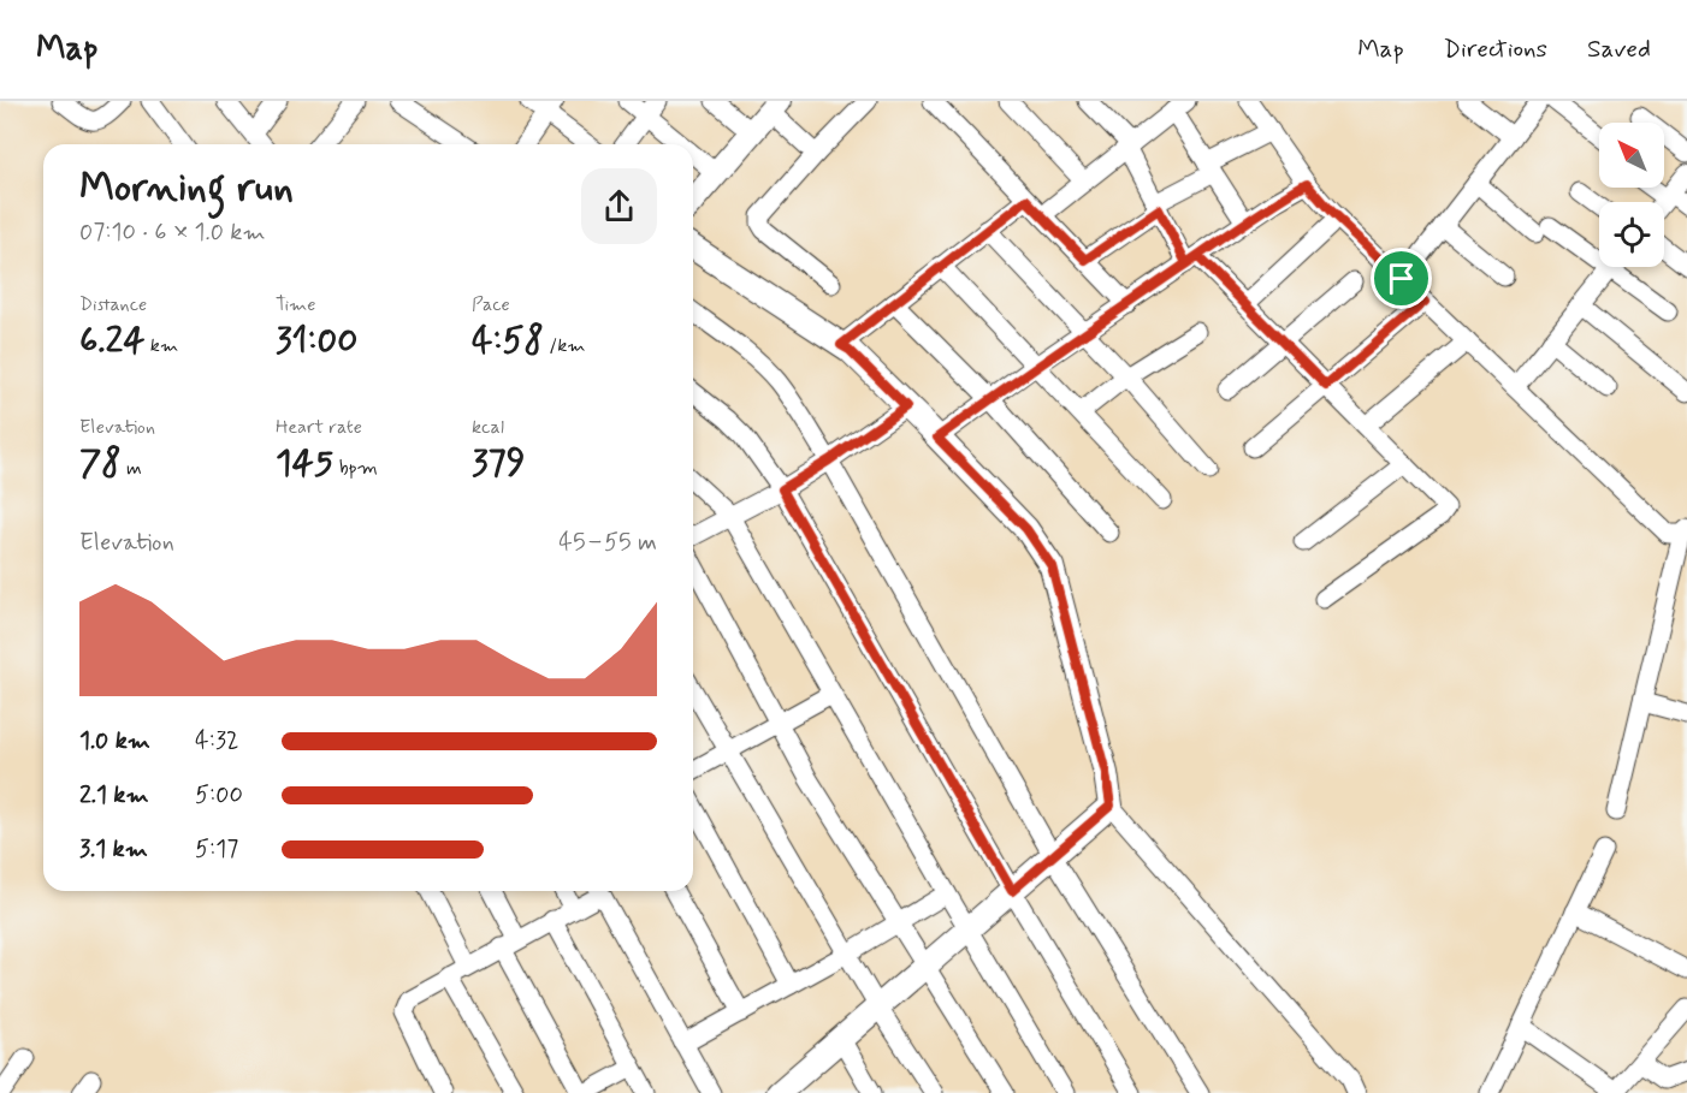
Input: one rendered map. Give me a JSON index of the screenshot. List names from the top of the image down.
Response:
{
  "north": "top left",
  "page": {
    "header": "Map",
    "nav": ["Map", "Directions", "Saved"],
    "heading": ["Morning run", "07:10 · 6 × 1.0 km"],
    "stats": [
      ["Distance", "6.24 km"],
      ["Time", "31:00"],
      ["Pace", "4:58 /km"],
      ["Elevation", "78 m"],
      ["Heart rate", "145 bpm"],
      ["kcal", "379"]
    ],
    "chart": ["Elevation", "45–55 m"],
    "list": [
      {
        "name": "1.0 km",
        "note": "4:32"
      },
      {
        "name": "2.1 km",
        "note": "5:00"
      },
      {
        "name": "3.1 km",
        "note": "5:17"
      }
    ]
  }
}
